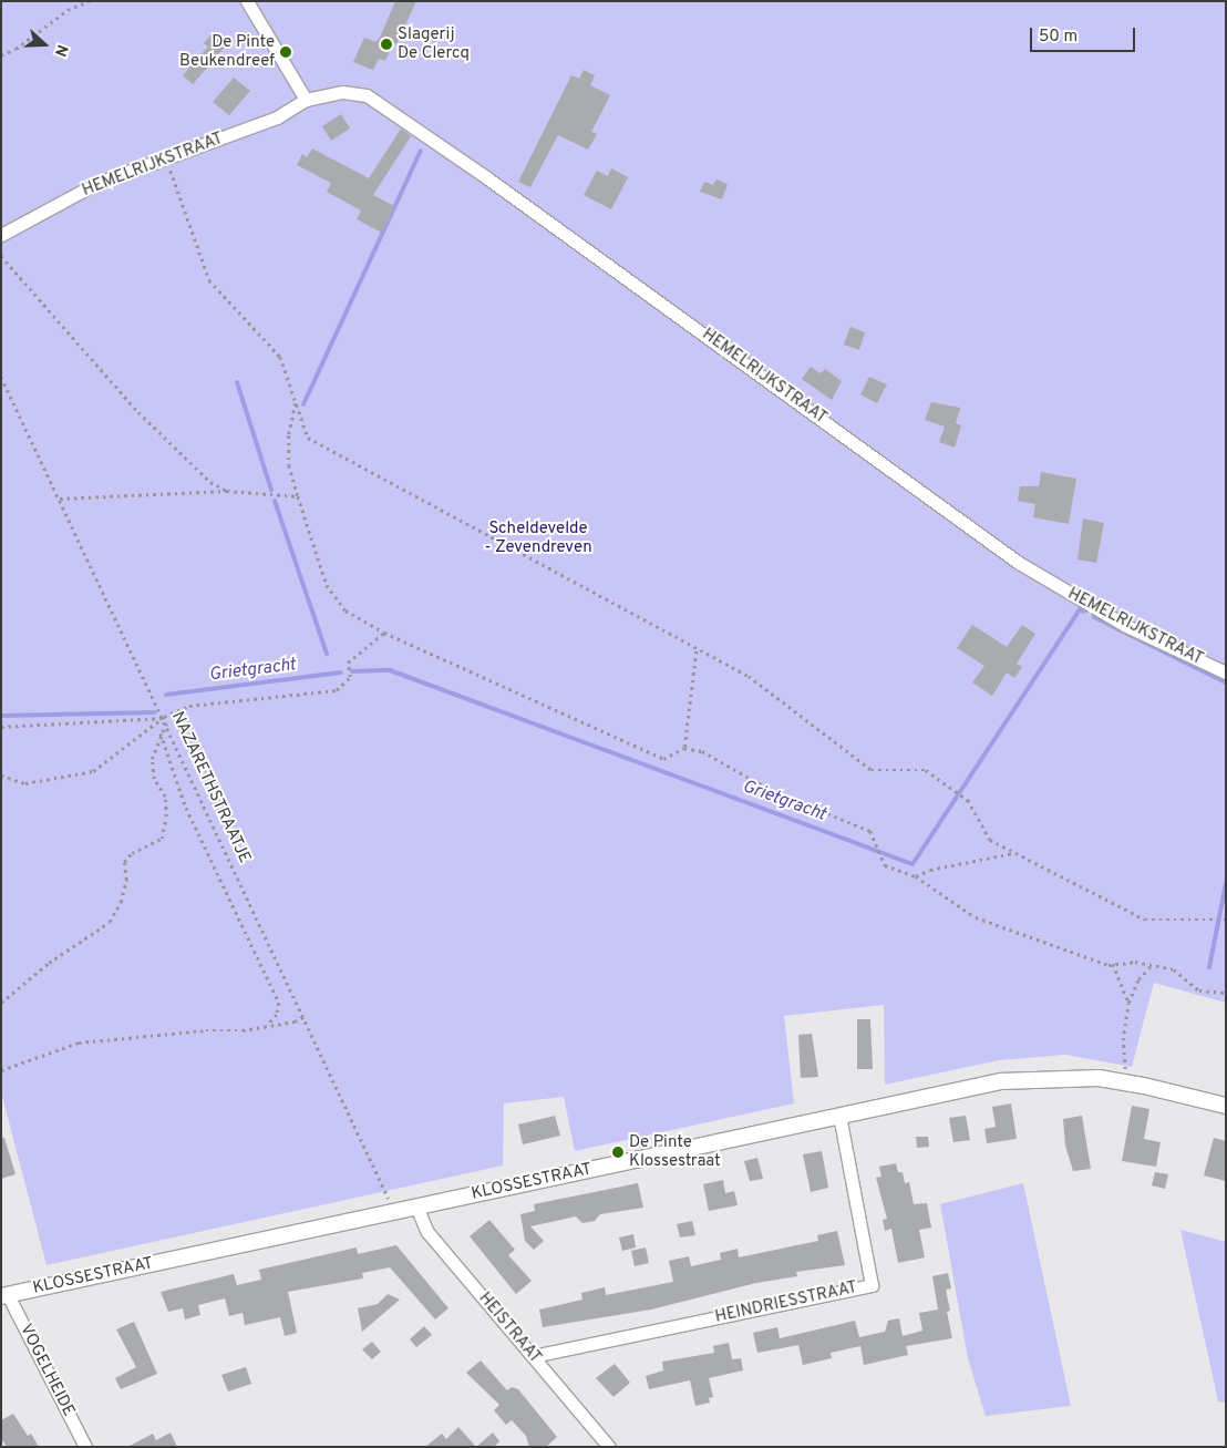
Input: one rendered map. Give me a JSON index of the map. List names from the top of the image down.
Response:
{
  "streets": {
    "street": [
      "HEMELRIJKSTRAAT",
      "KLOSSESTRAAT",
      "HEINDRIESSTRAAT",
      "HEISTRAAT",
      "VOGELHEIDE"
    ],
    "path": ["NAZARETHSTRAATJE"]
  },
  "crossings": [
    ["NAZARETHSTRAATJE", "KLOSSESTRAAT"],
    ["KLOSSESTRAAT", "HEINDRIESSTRAAT"],
    ["KLOSSESTRAAT", "HEISTRAAT"],
    ["KLOSSESTRAAT", "VOGELHEIDE"],
    ["HEINDRIESSTRAAT", "HEISTRAAT"]
  ],
  "water": ["Grietgracht"],
  "parks": ["Scheldevelde - Zevendreven"],
  "places": ["Slagerij De Clercq", "De Pinte Beukendreef", "De Pinte Klossestraat"],
  "scale_bar": "50 m",
  "north": "right"
}
